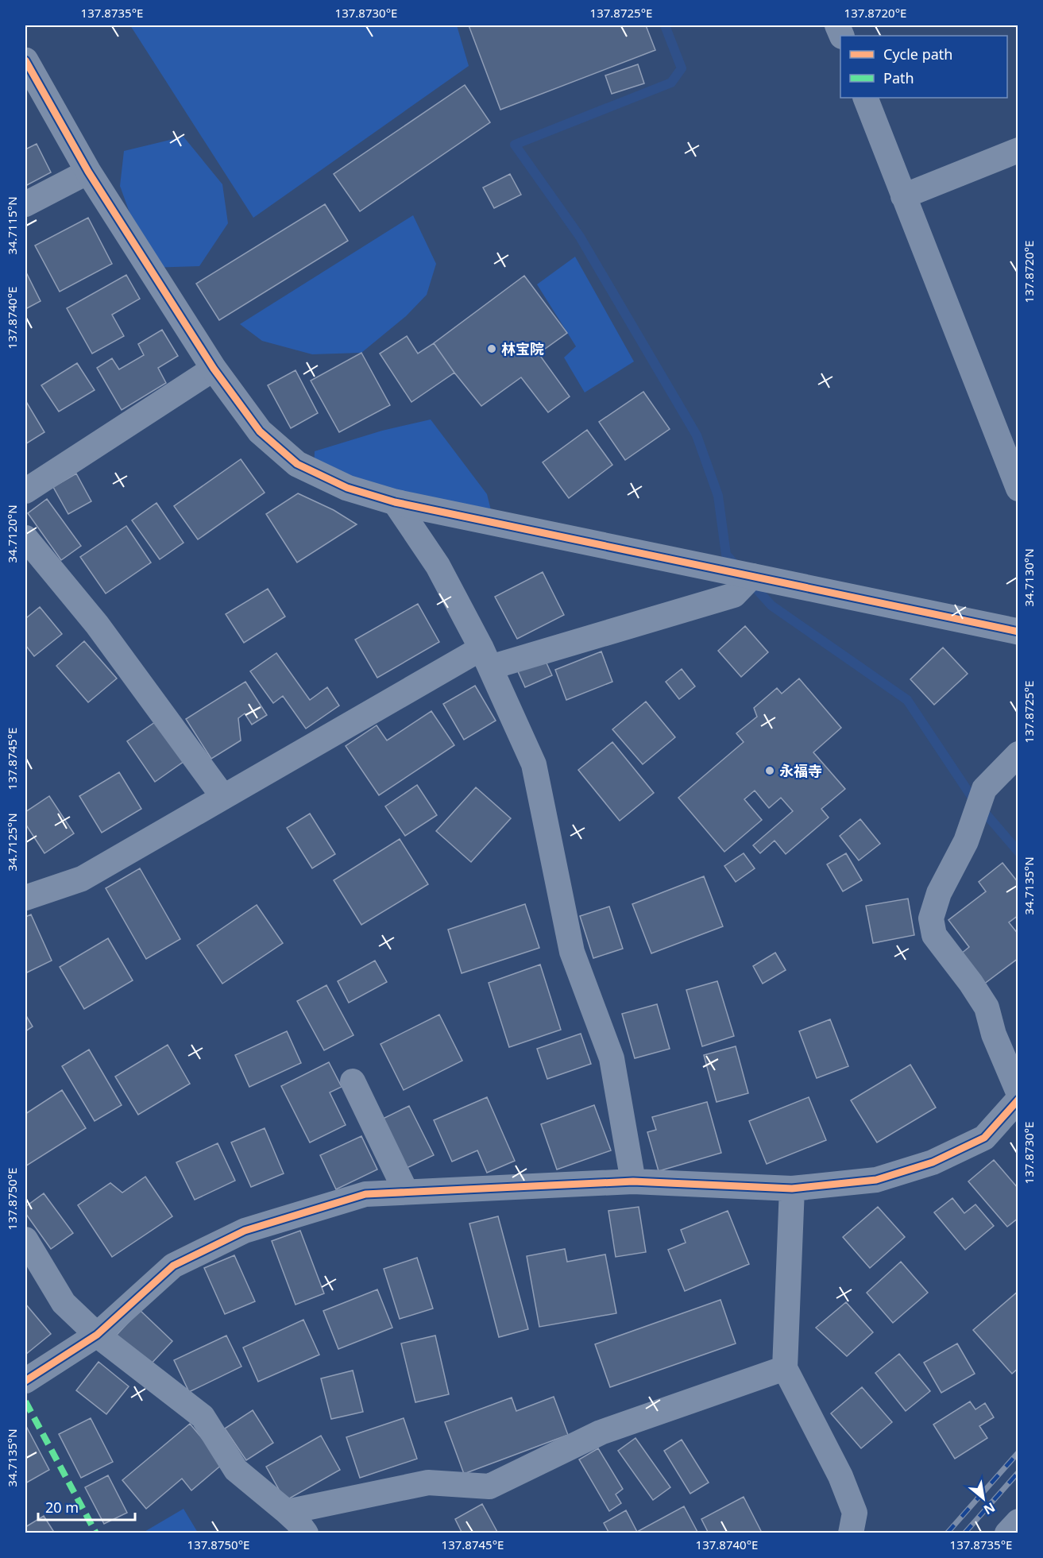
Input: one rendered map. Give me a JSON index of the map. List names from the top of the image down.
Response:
{
  "places": ["林宝院", "永福寺"],
  "legend": ["Cycle path", "Path"],
  "scale_bar": "20 m",
  "north": "bottom right",
  "coordinates": [
    "137.8735°E",
    "137.8730°E",
    "137.8725°E",
    "137.8720°E",
    "34.7115°N",
    "137.8740°E",
    "34.7120°N",
    "34.7130°N",
    "137.8745°E",
    "34.7125°N",
    "34.7135°N",
    "137.8750°E"
  ]
}
